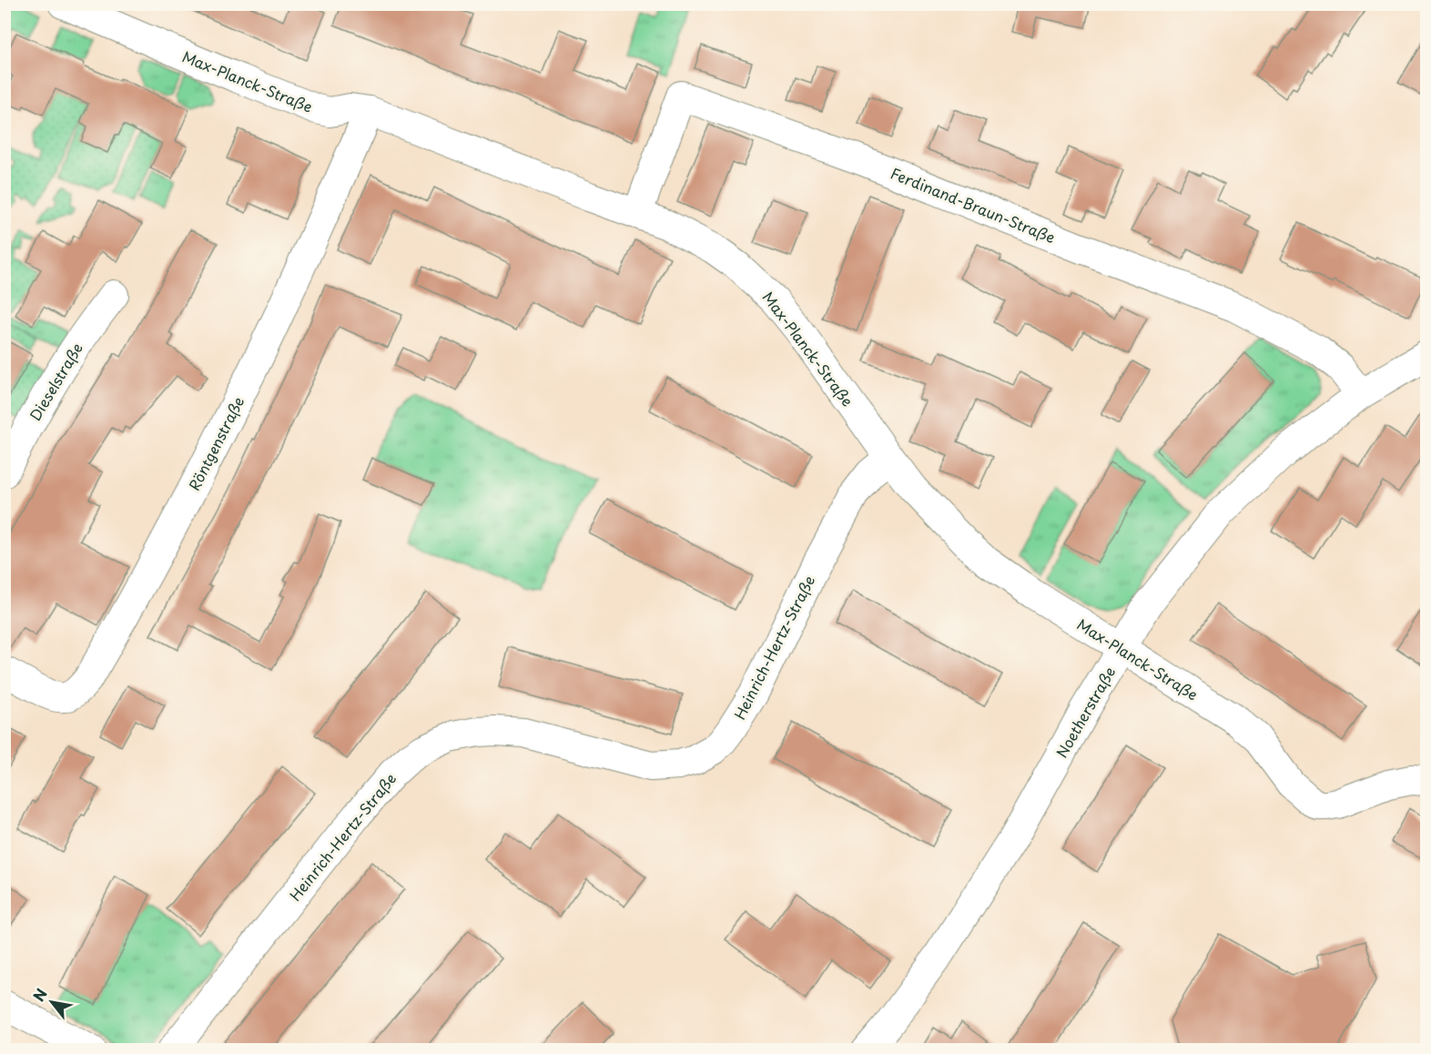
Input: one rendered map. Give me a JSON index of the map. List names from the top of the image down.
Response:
{
  "streets": {
    "street": [
      "Max-Planck-Straße",
      "Ferdinand-Braun-Straße",
      "Dieselstraße",
      "Röntgenstraße",
      "Heinrich-Hertz-Straße",
      "Noetherstraße"
    ]
  },
  "crossings": [
    ["Max-Planck-Straße", "Ferdinand-Braun-Straße"],
    ["Max-Planck-Straße", "Röntgenstraße"],
    ["Max-Planck-Straße", "Heinrich-Hertz-Straße"],
    ["Max-Planck-Straße", "Noetherstraße"],
    ["Ferdinand-Braun-Straße", "Noetherstraße"]
  ],
  "north": "top left"
}
